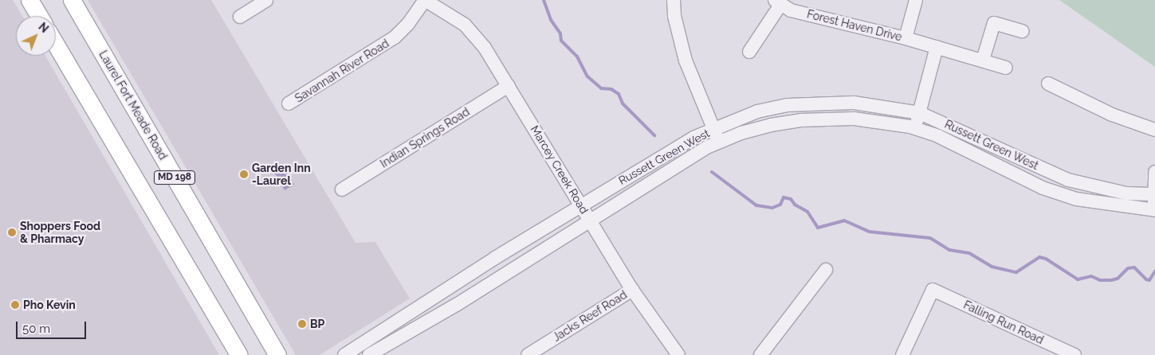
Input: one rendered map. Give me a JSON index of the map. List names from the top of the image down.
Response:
{
  "streets": {
    "main road": ["Laurel Fort Meade Road", "MD 198"],
    "street": [
      "Forest Haven Drive",
      "Savannah River Road",
      "Indian Springs Road",
      "Russett Green West",
      "Marcey Creek Road",
      "Jacks Reef Road",
      "Falling Run Road"
    ]
  },
  "crossings": [
    ["Savannah River Road", "Marcey Creek Road"],
    ["Indian Springs Road", "Marcey Creek Road"],
    ["Russett Green West", "Marcey Creek Road"],
    ["Marcey Creek Road", "Jacks Reef Road"]
  ],
  "places": [
    "Garden Inn -Laurel",
    "Shoppers Food & Pharmacy",
    "Pho Kevin",
    "BP"
  ],
  "scale_bar": "50 m",
  "north": "top right"
}
